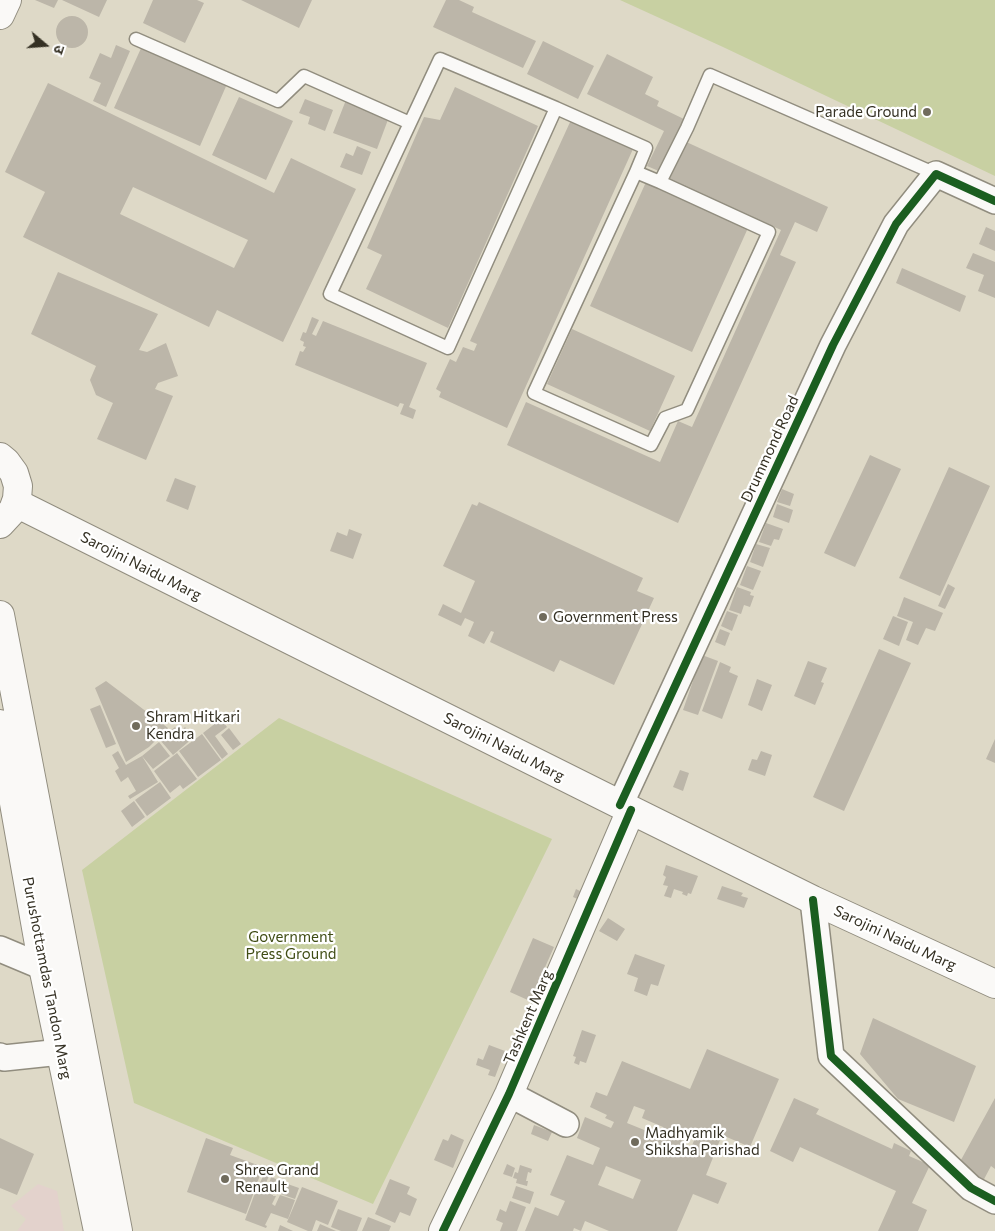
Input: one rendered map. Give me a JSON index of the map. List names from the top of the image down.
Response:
{
  "streets": {
    "main road": ["Sarojini Naidu Marg", "Purushottamdas Tandon Marg", "Tashkent Marg"],
    "street": ["Drummond Road"]
  },
  "crossings": [
    ["Drummond Road", "Sarojini Naidu Marg"],
    ["Drummond Road", "Tashkent Marg"],
    ["Sarojini Naidu Marg", "Tashkent Marg"]
  ],
  "parks": ["Government Press Ground"],
  "places": [
    "Parade Ground",
    "Government Press",
    "Shram Hitkari Kendra",
    "Madhyamik Shiksha Parishad",
    "Shree Grand Renault"
  ],
  "north": "right"
}
